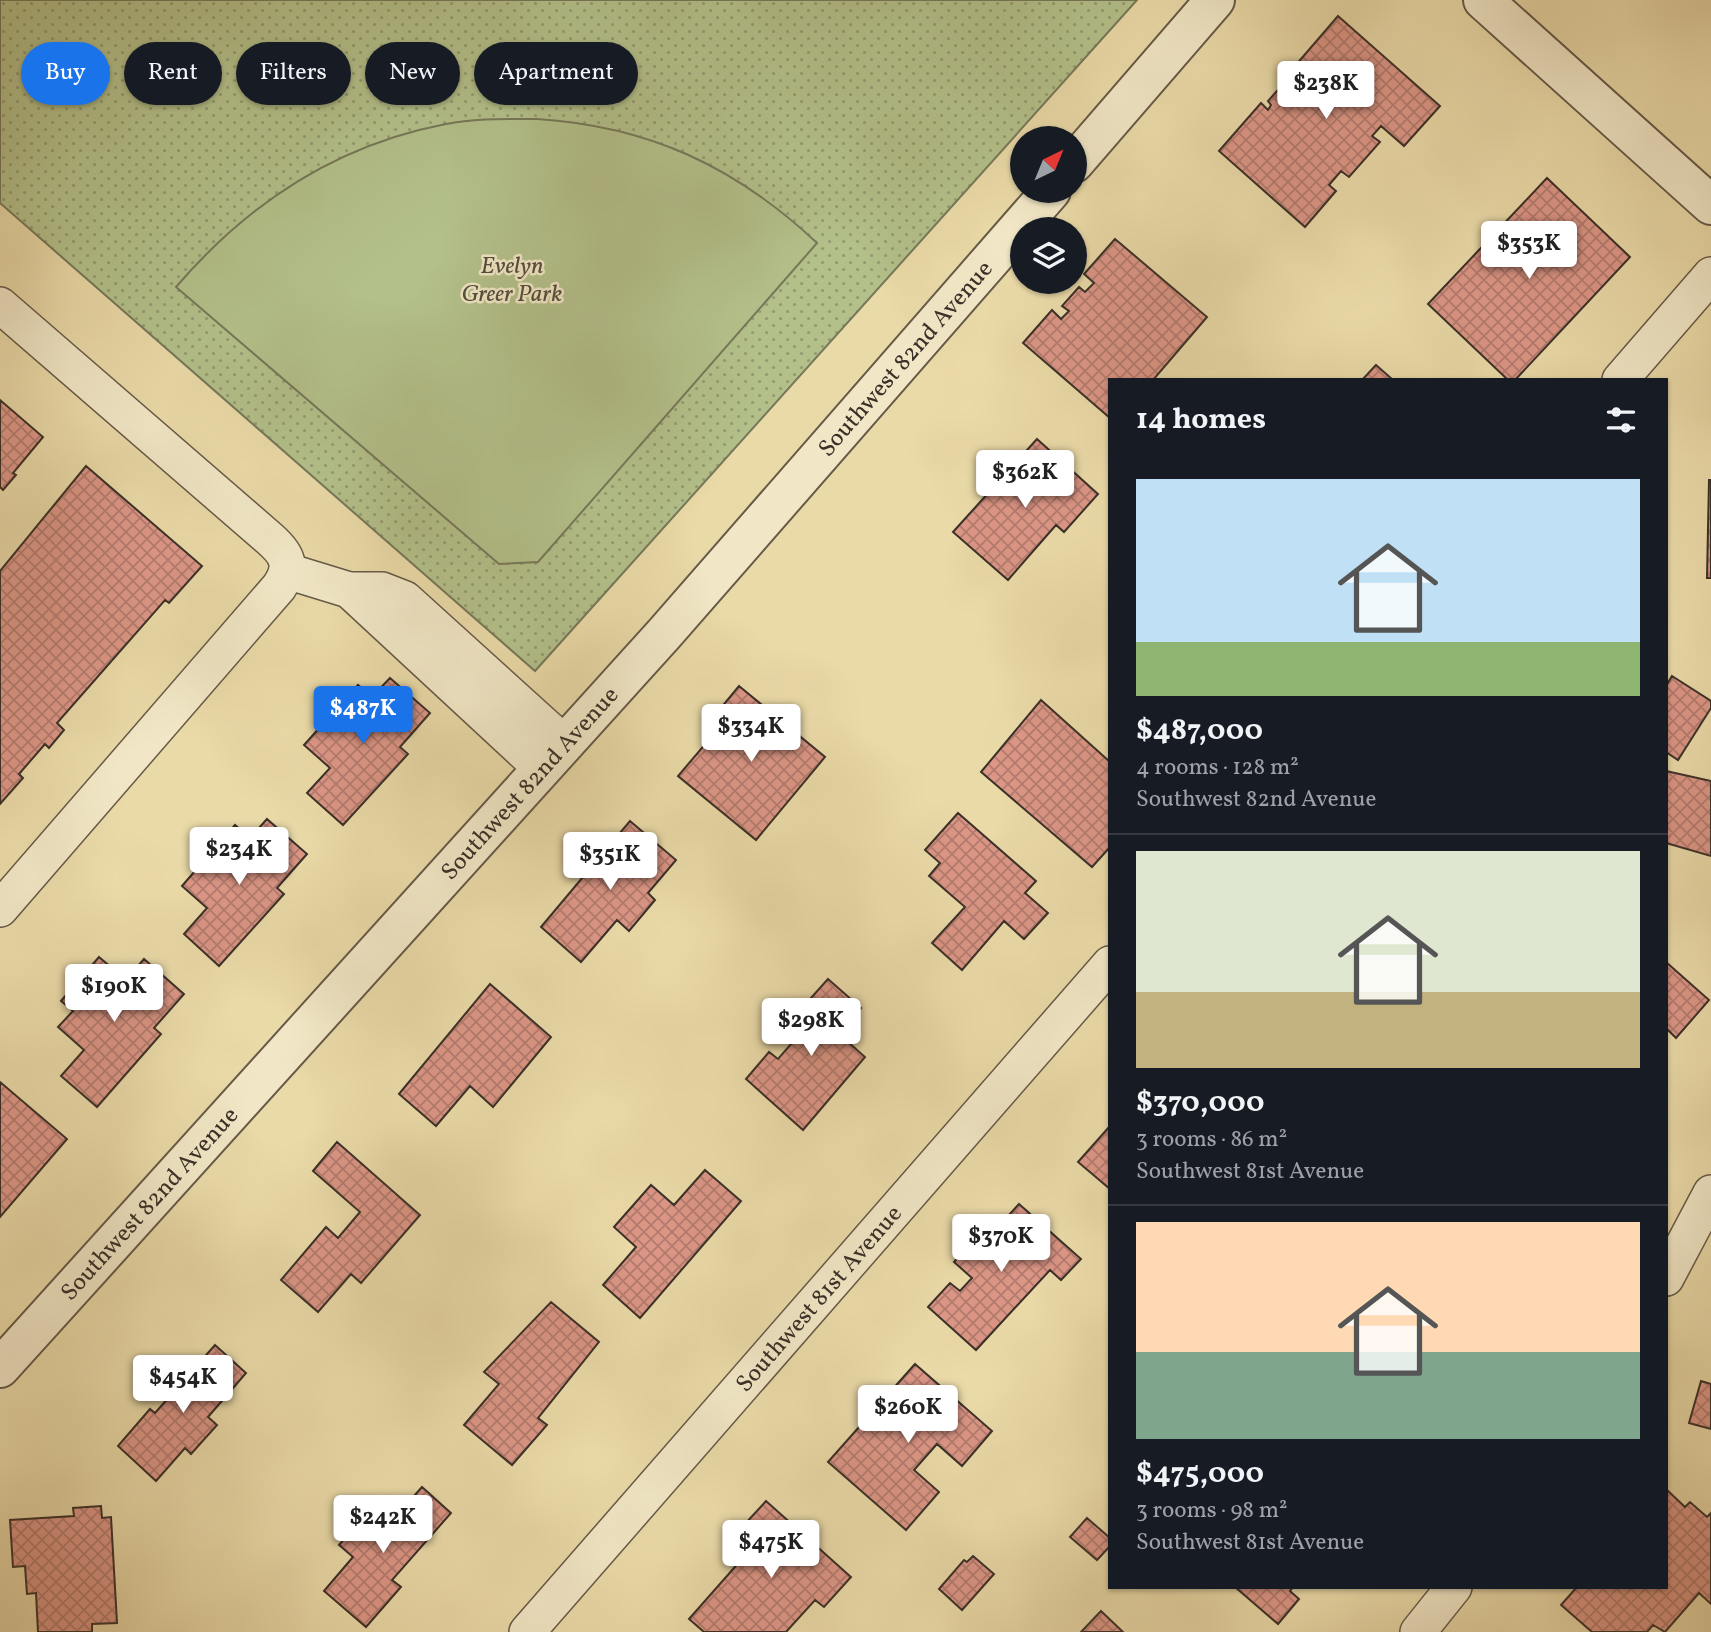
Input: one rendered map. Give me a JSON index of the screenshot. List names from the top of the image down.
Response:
{
  "streets": {
    "street": ["Southwest 82nd Avenue", "Southwest 81st Avenue"]
  },
  "parks": ["Evelyn Greer Park"],
  "north": "top right",
  "page": {
    "chip": [
      "Buy",
      "Rent",
      "Filters",
      "New",
      "Apartment"
    ],
    "price": [
      "$238K",
      "$353K",
      "$362K",
      "$487K",
      "$334K",
      "$234K",
      "$351K",
      "$190K",
      "$298K",
      "$370K",
      "$454K",
      "$260K",
      "$242K",
      "$475K"
    ],
    "heading": "14 homes",
    "list": [
      {
        "name": "$487,000",
        "note": "4 rooms · 128 m² · Southwest 82nd Avenue"
      },
      {
        "name": "$370,000",
        "note": "3 rooms · 86 m² · Southwest 81st Avenue"
      },
      {
        "name": "$475,000",
        "note": "3 rooms · 98 m² · Southwest 81st Avenue"
      }
    ]
  }
}
